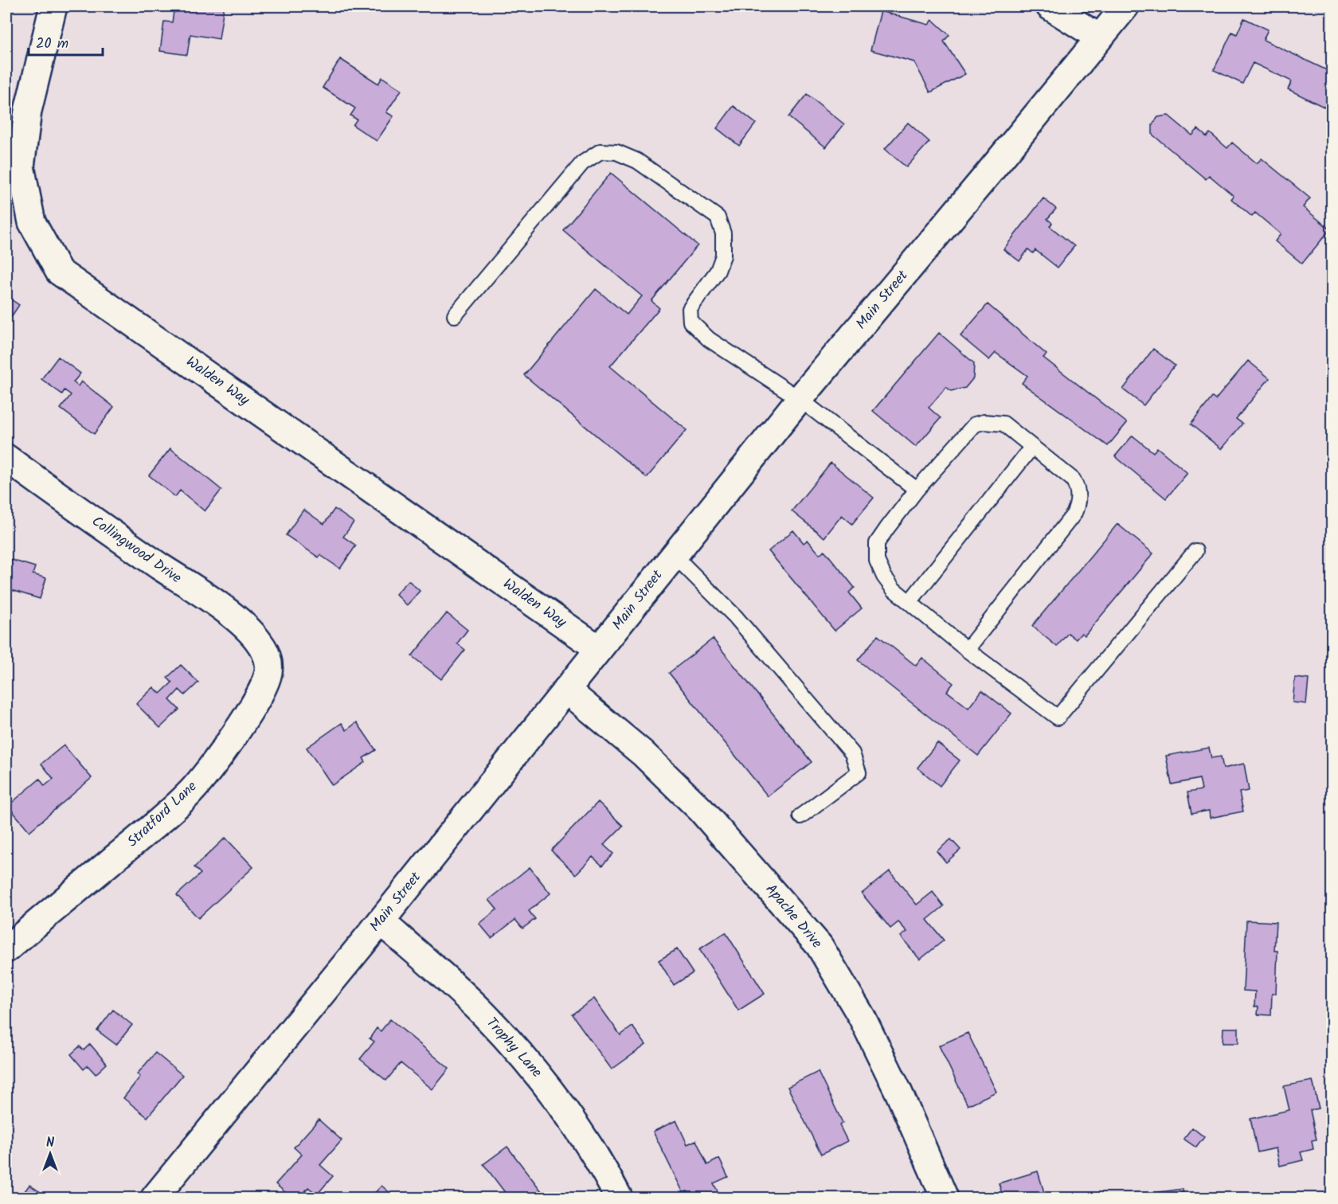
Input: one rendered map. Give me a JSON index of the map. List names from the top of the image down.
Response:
{
  "streets": {
    "street": [
      "Main Street",
      "Walden Way",
      "Collingwood Drive",
      "Stratford Lane",
      "Apache Drive",
      "Trophy Lane"
    ]
  },
  "crossings": [
    ["Main Street", "Walden Way"],
    ["Main Street", "Apache Drive"],
    ["Main Street", "Trophy Lane"],
    ["Collingwood Drive", "Stratford Lane"]
  ],
  "scale_bar": "20 m",
  "north": "top"
}
